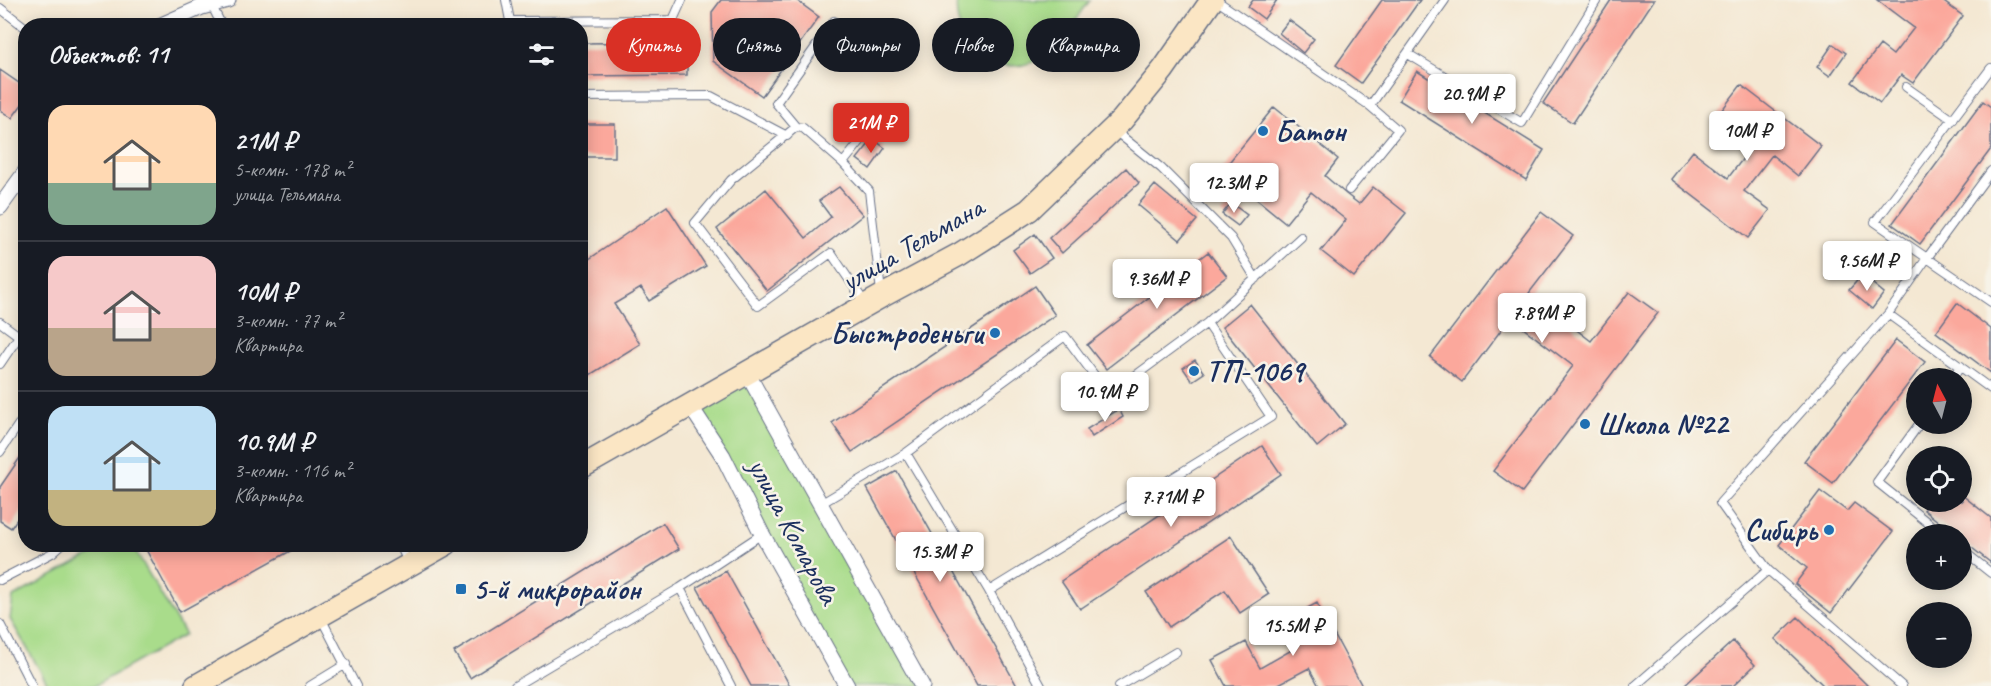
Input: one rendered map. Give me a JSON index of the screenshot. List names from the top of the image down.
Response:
{
  "streets": {
    "main road": ["улица Тельмана"],
    "street": ["улица Комарова"]
  },
  "crossings": [
    ["улица Тельмана", "улица Комарова"]
  ],
  "places": {
    "other": [
      "Батон",
      "Быстроденьги",
      "ТП-1069",
      "Школа №22",
      "Сибирь"
    ],
    "transit": ["5-й микрорайон"]
  },
  "north": "top",
  "page": {
    "chip": [
      "Купить",
      "Снять",
      "Фильтры",
      "Новое",
      "Квартира"
    ],
    "heading": "Объектов: 11",
    "price": [
      "20.9M ₽",
      "21M ₽",
      "10M ₽",
      "12.3M ₽",
      "9.56M ₽",
      "9.36M ₽",
      "7.89M ₽",
      "10.9M ₽",
      "7.71M ₽",
      "15.3M ₽",
      "15.5M ₽"
    ],
    "list": [
      {
        "name": "21M ₽",
        "note": "5-комн. · 178 m² · улица Тельмана"
      },
      {
        "name": "10M ₽",
        "note": "3-комн. · 77 m² · Квартира"
      },
      {
        "name": "10.9M ₽",
        "note": "3-комн. · 116 m² · Квартира"
      }
    ],
    "map_buttons": ["+", "−"]
  }
}
